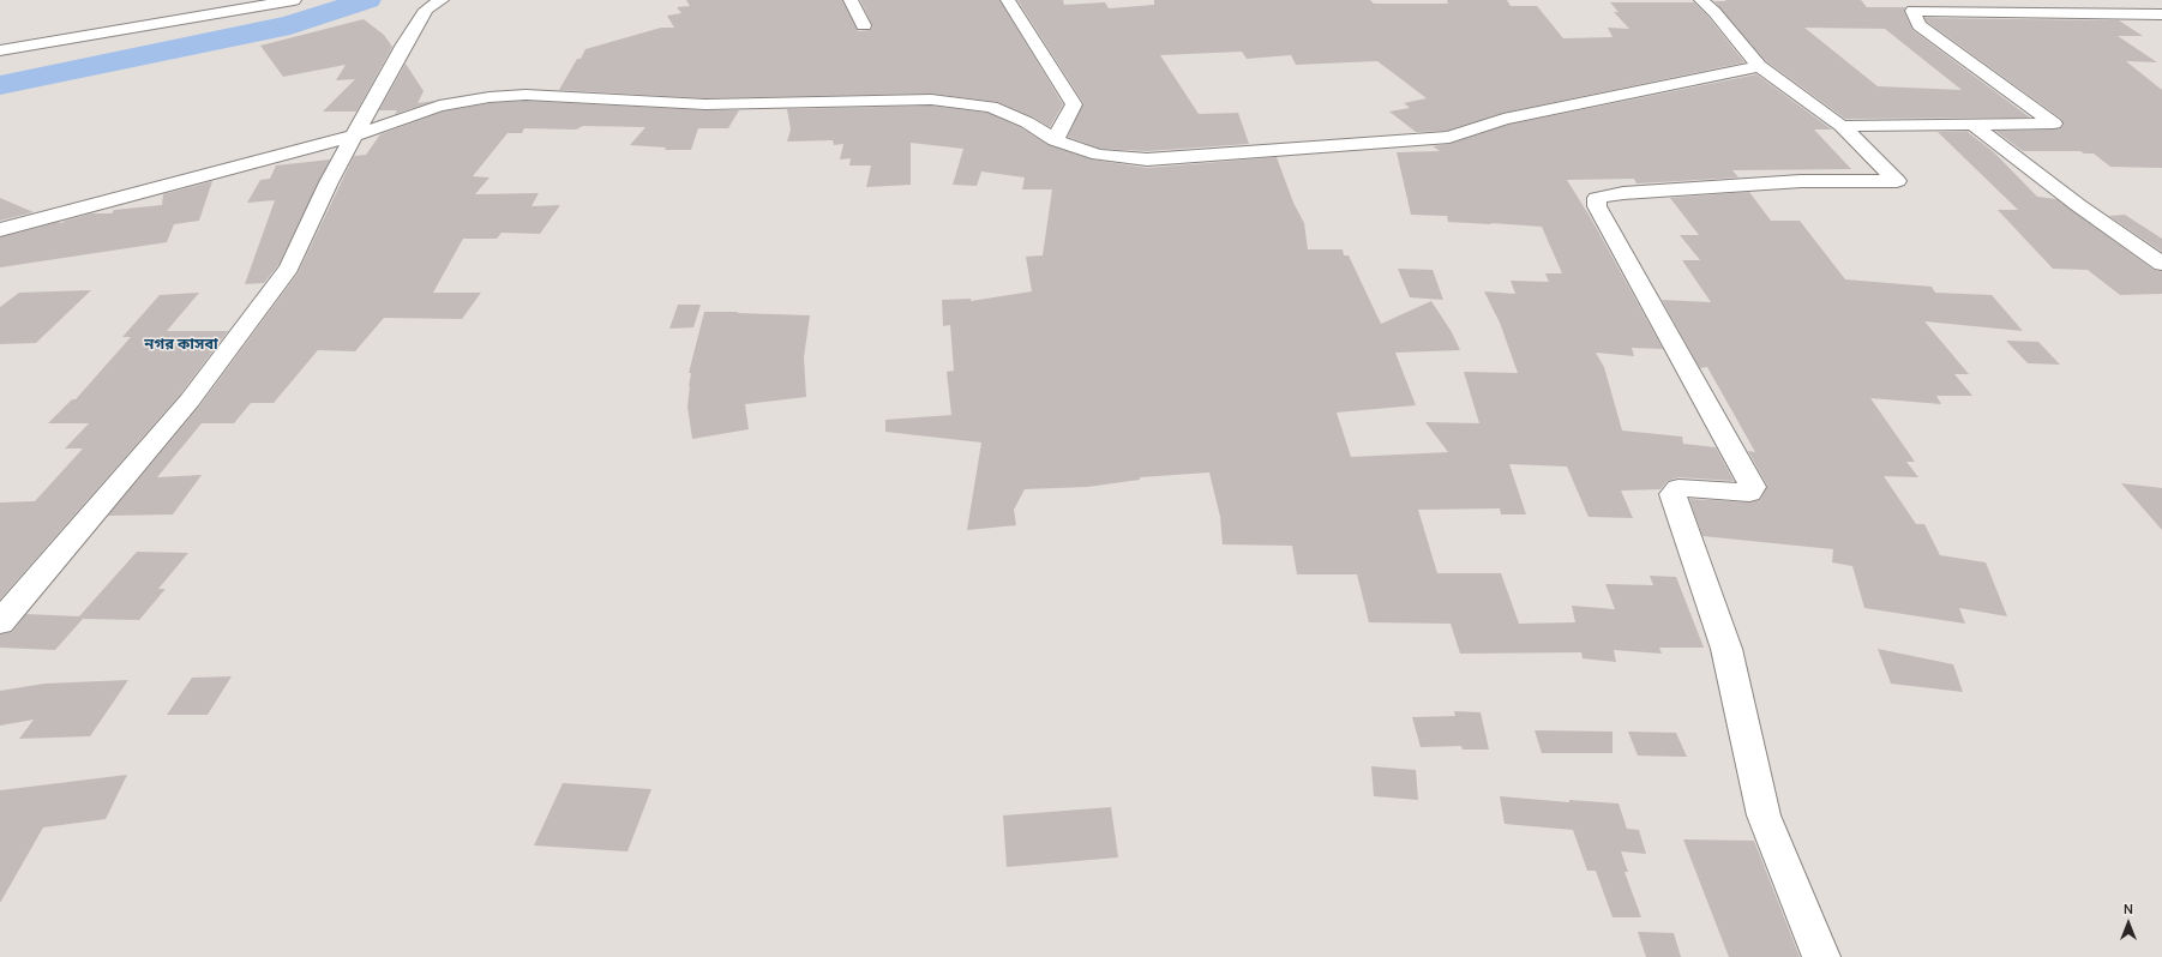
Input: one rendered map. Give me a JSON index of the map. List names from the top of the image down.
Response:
{
  "districts": ["নগর কাসবা"],
  "north": "top"
}
